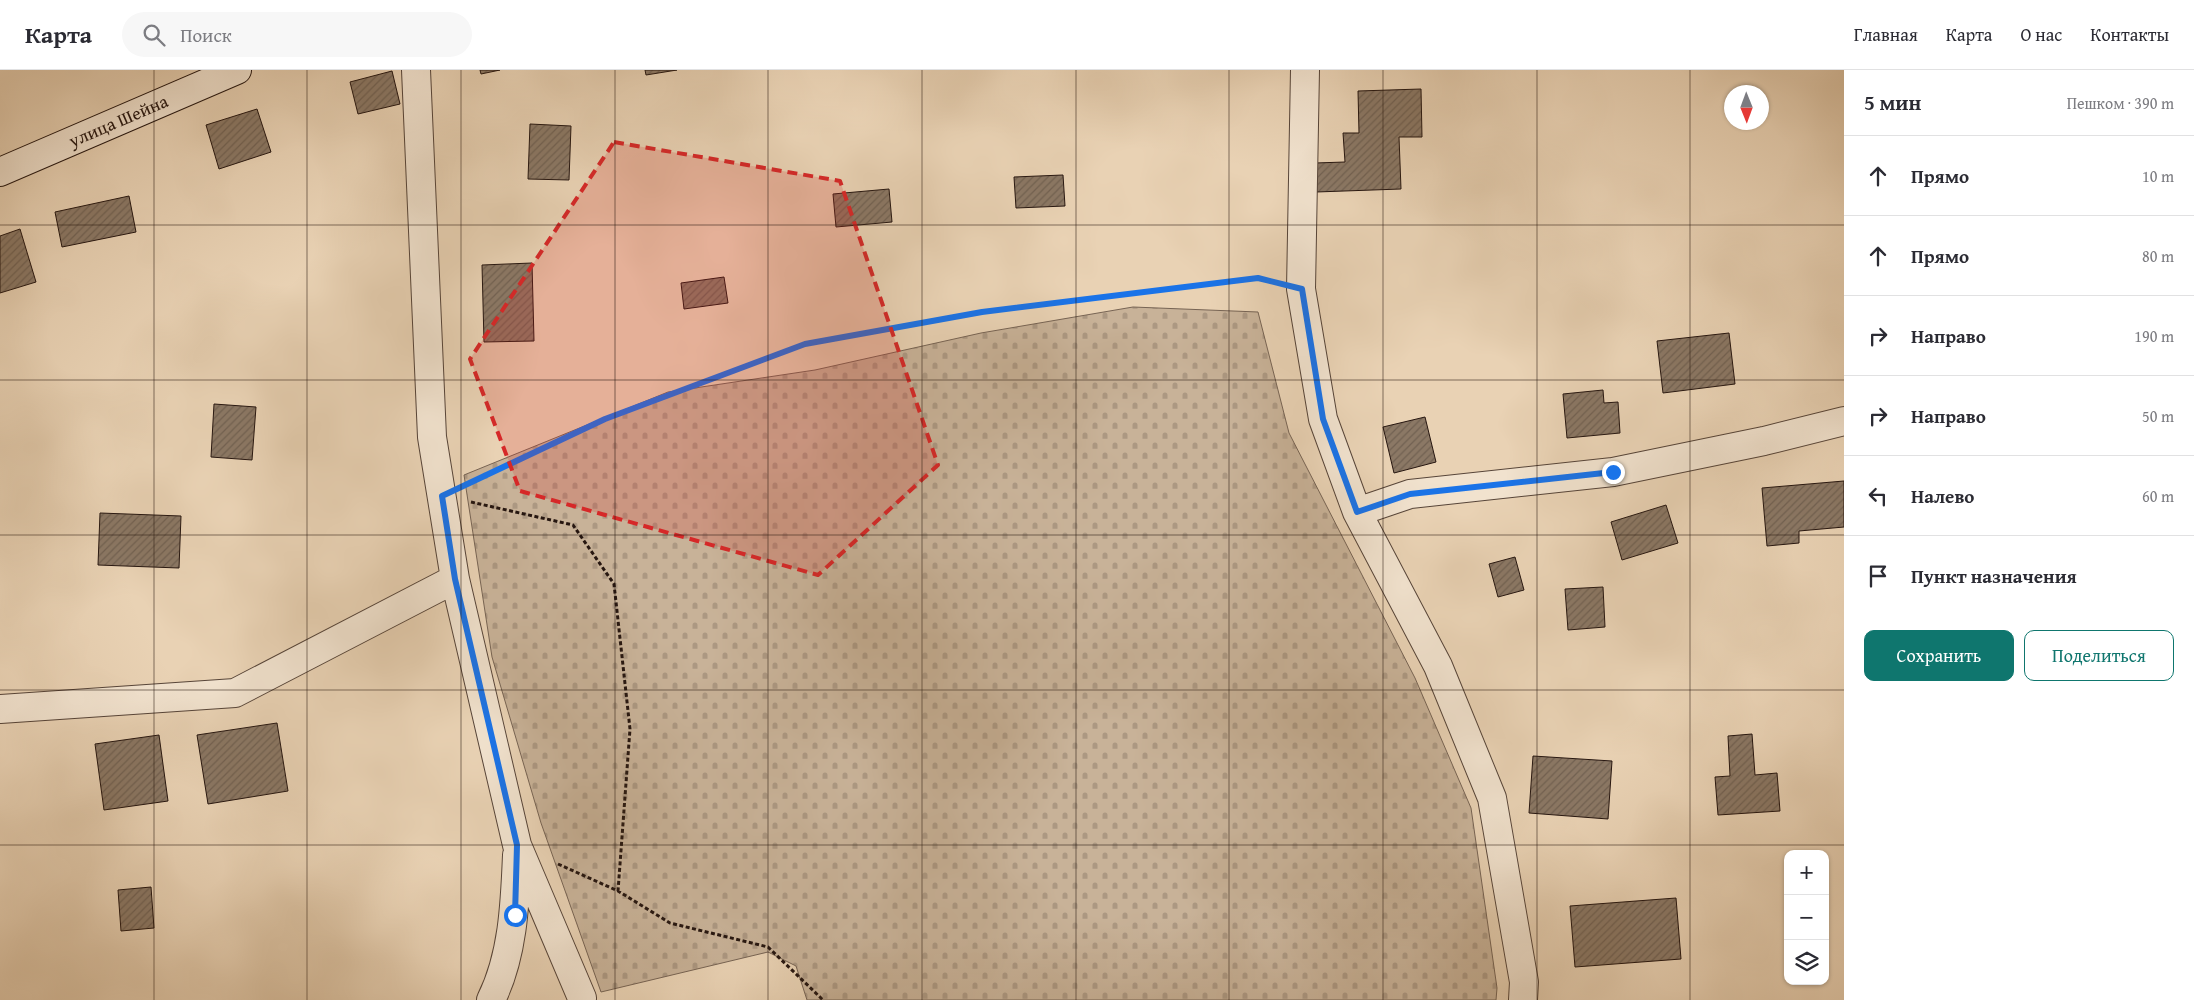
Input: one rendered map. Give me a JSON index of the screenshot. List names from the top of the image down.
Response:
{
  "streets": {
    "street": ["улица Шейна"]
  },
  "north": "bottom",
  "page": {
    "header": "Карта",
    "search": "Поиск",
    "nav": [
      "Главная",
      "Карта",
      "О нас",
      "Контакты"
    ],
    "heading": ["5 мин", "Пешком · 390 m"],
    "list": [
      ["Прямо", "10 m"],
      ["Прямо", "80 m"],
      ["Направо", "190 m"],
      ["Направо", "50 m"],
      ["Налево", "60 m"],
      "Пункт назначения"
    ],
    "buttons": ["Сохранить", "Поделиться"],
    "map_buttons": ["+", "−"]
  }
}
